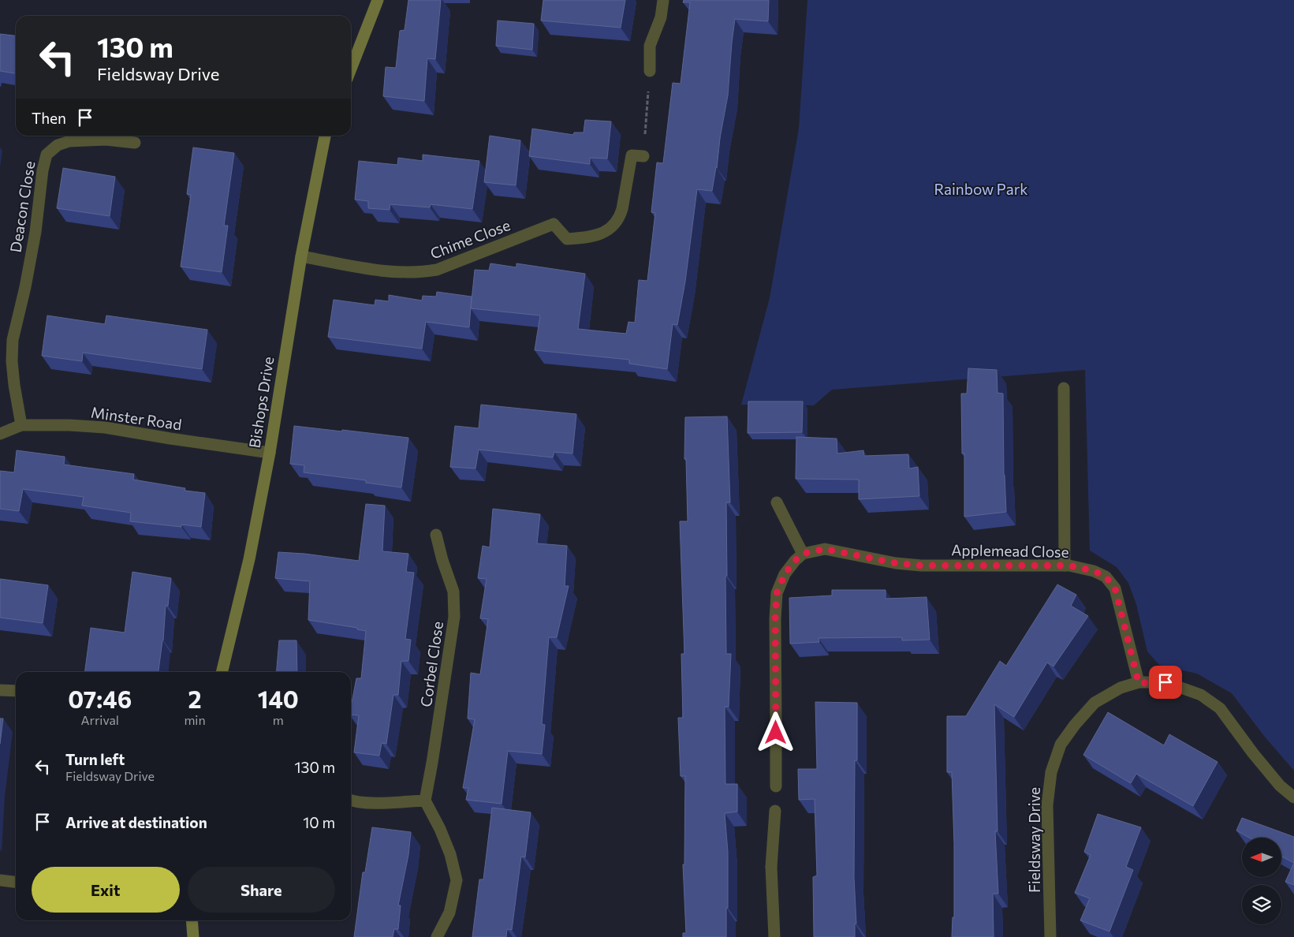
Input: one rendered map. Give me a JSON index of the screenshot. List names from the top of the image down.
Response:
{
  "streets": {
    "street": [
      "Deacon Close",
      "Chime Close",
      "Bishops Drive",
      "Minster Road",
      "Applemead Close",
      "Corbel Close",
      "Fieldsway Drive"
    ]
  },
  "crossings": [
    ["Deacon Close", "Minster Road"],
    ["Chime Close", "Bishops Drive"],
    ["Bishops Drive", "Minster Road"],
    ["Applemead Close", "Fieldsway Drive"]
  ],
  "parks": ["Rainbow Park"],
  "north": "left",
  "page": {
    "turn": ["130 m", "Fieldsway Drive"],
    "then": "Then",
    "eta": [
      "07:46",
      "Arrival",
      "2",
      "min",
      "140",
      "m"
    ],
    "list": [
      {
        "name": "Turn left",
        "note": "Fieldsway Drive",
        "value": "130 m"
      },
      {
        "name": "Arrive at destination",
        "value": "10 m"
      }
    ],
    "buttons": ["Exit", "Share"]
  }
}
